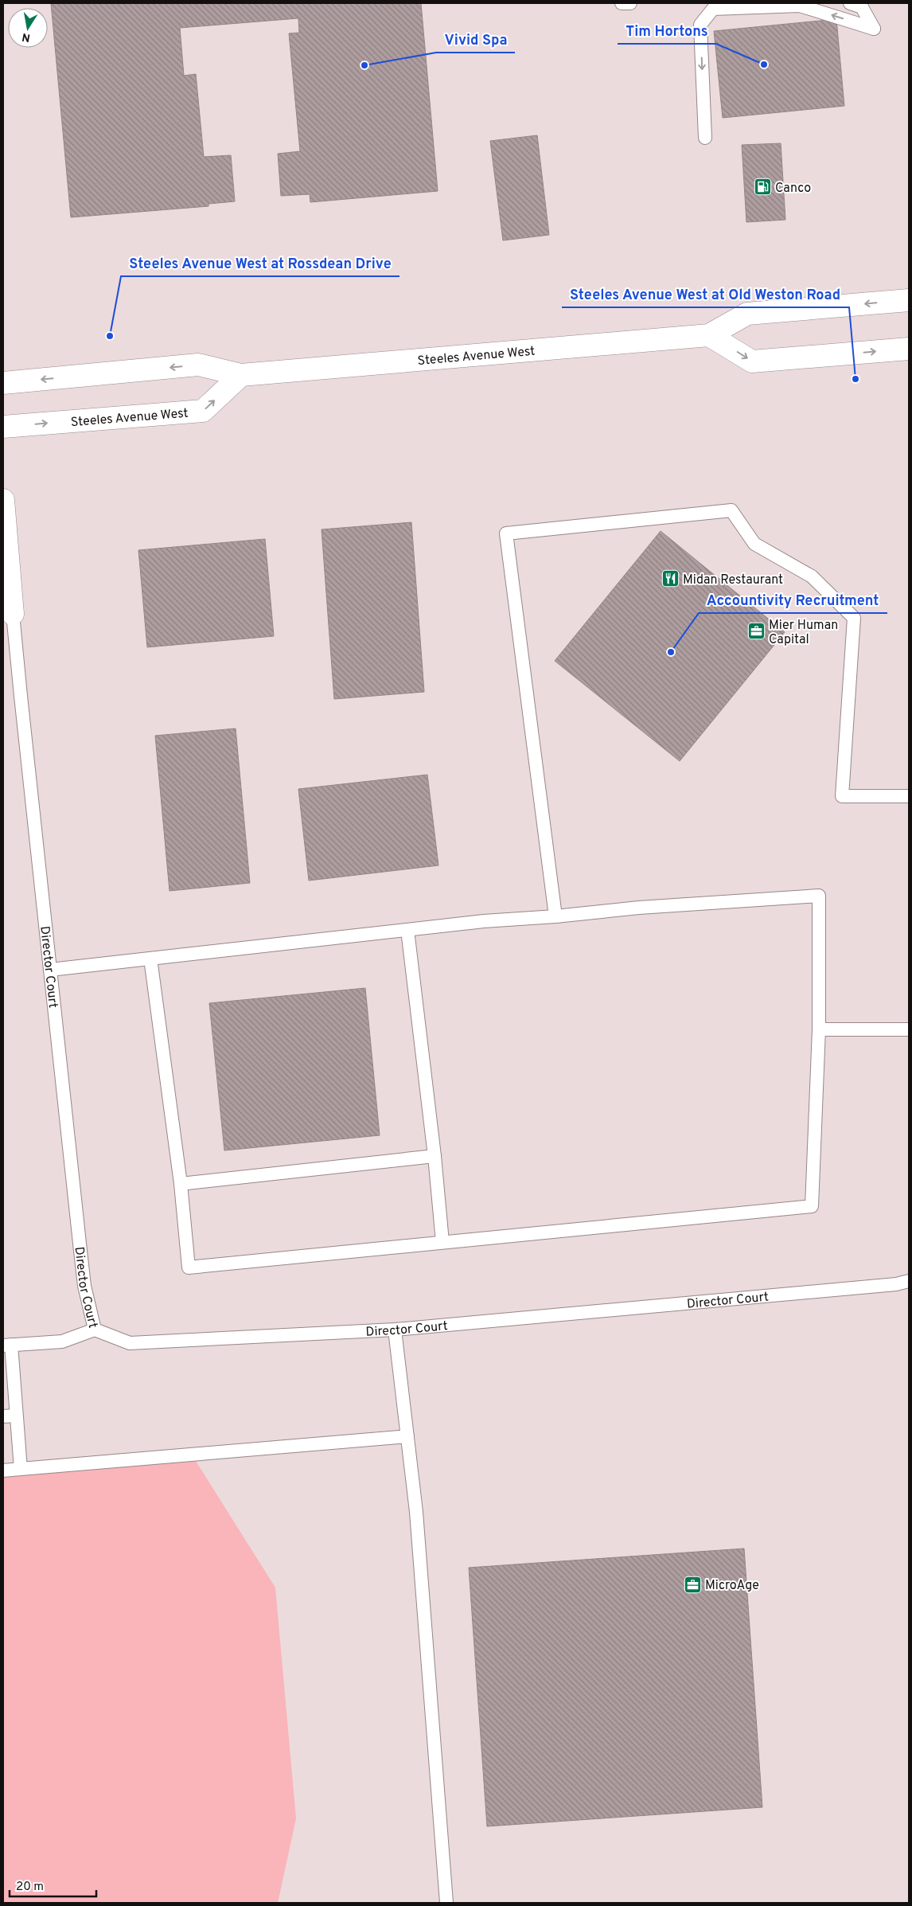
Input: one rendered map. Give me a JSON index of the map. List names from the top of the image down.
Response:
{
  "streets": {
    "main road": ["Steeles Avenue West", "Director Court"]
  },
  "places": {
    "other": [
      "Tim Hortons",
      "Vivid Spa",
      "Steeles Avenue West at Rossdean Drive",
      "Steeles Avenue West at Old Weston Road",
      "Accountivity Recruitment"
    ],
    "fuel station": ["Canco"],
    "restaurant": ["Midan Restaurant"],
    "office": ["Mier Human Capital", "MicroAge"]
  },
  "scale_bar": "20 m",
  "north": "bottom"
}
